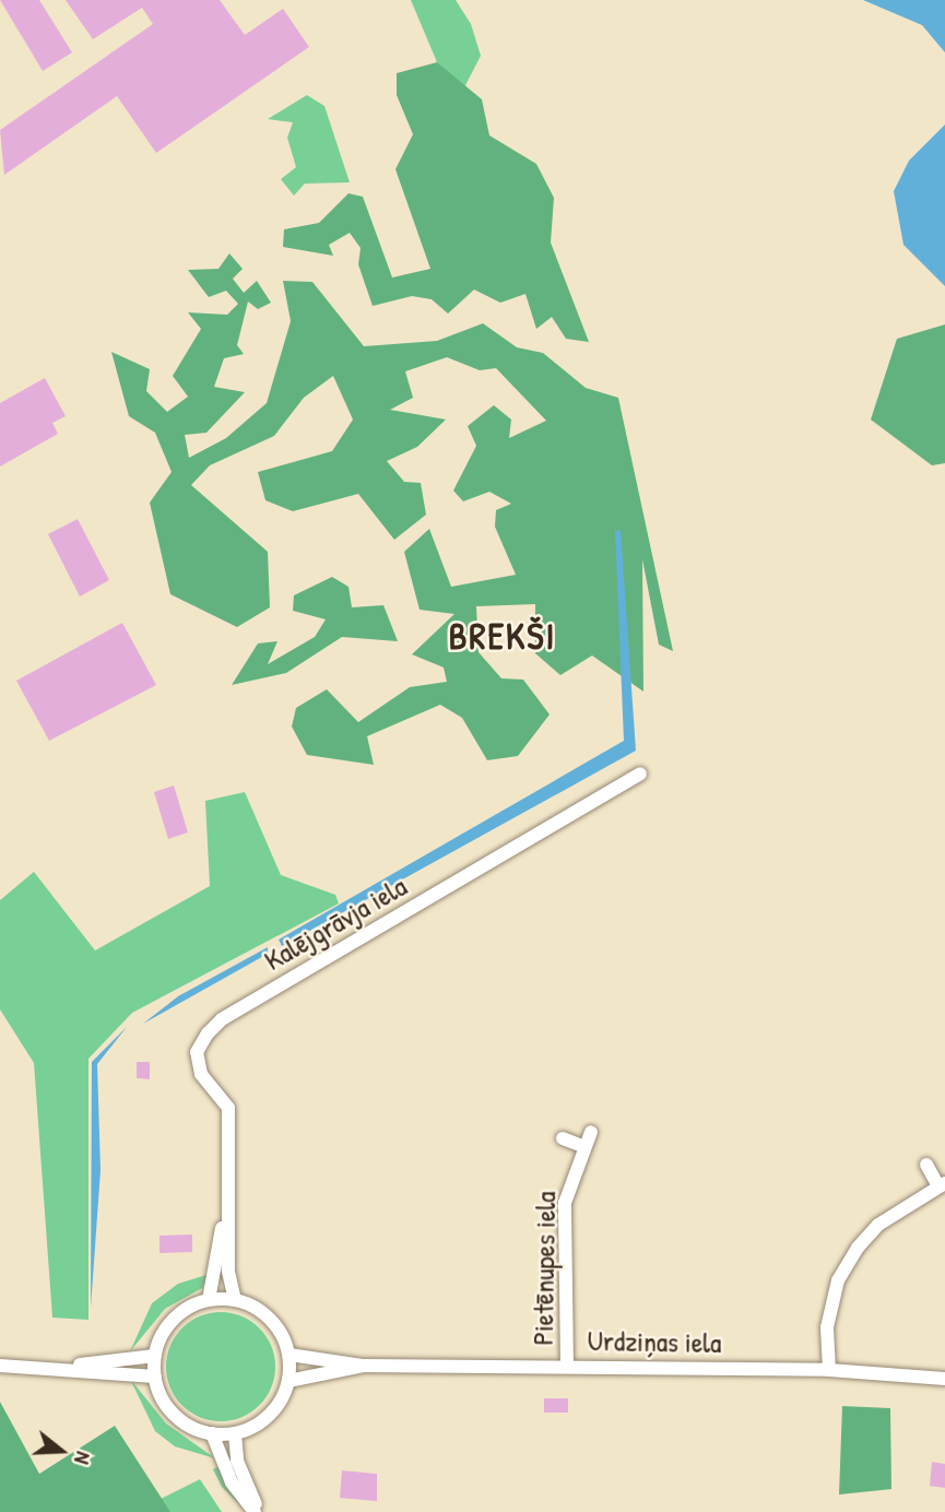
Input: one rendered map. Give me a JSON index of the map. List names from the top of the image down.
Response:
{
  "streets": {
    "street": ["Kalējgrāvja iela", "Pietēnupes iela", "Urdziņas iela"]
  },
  "crossings": [
    ["Kalējgrāvja iela", "Urdziņas iela"],
    ["Pietēnupes iela", "Urdziņas iela"]
  ],
  "districts": ["BREKŠI"],
  "north": "right"
}
